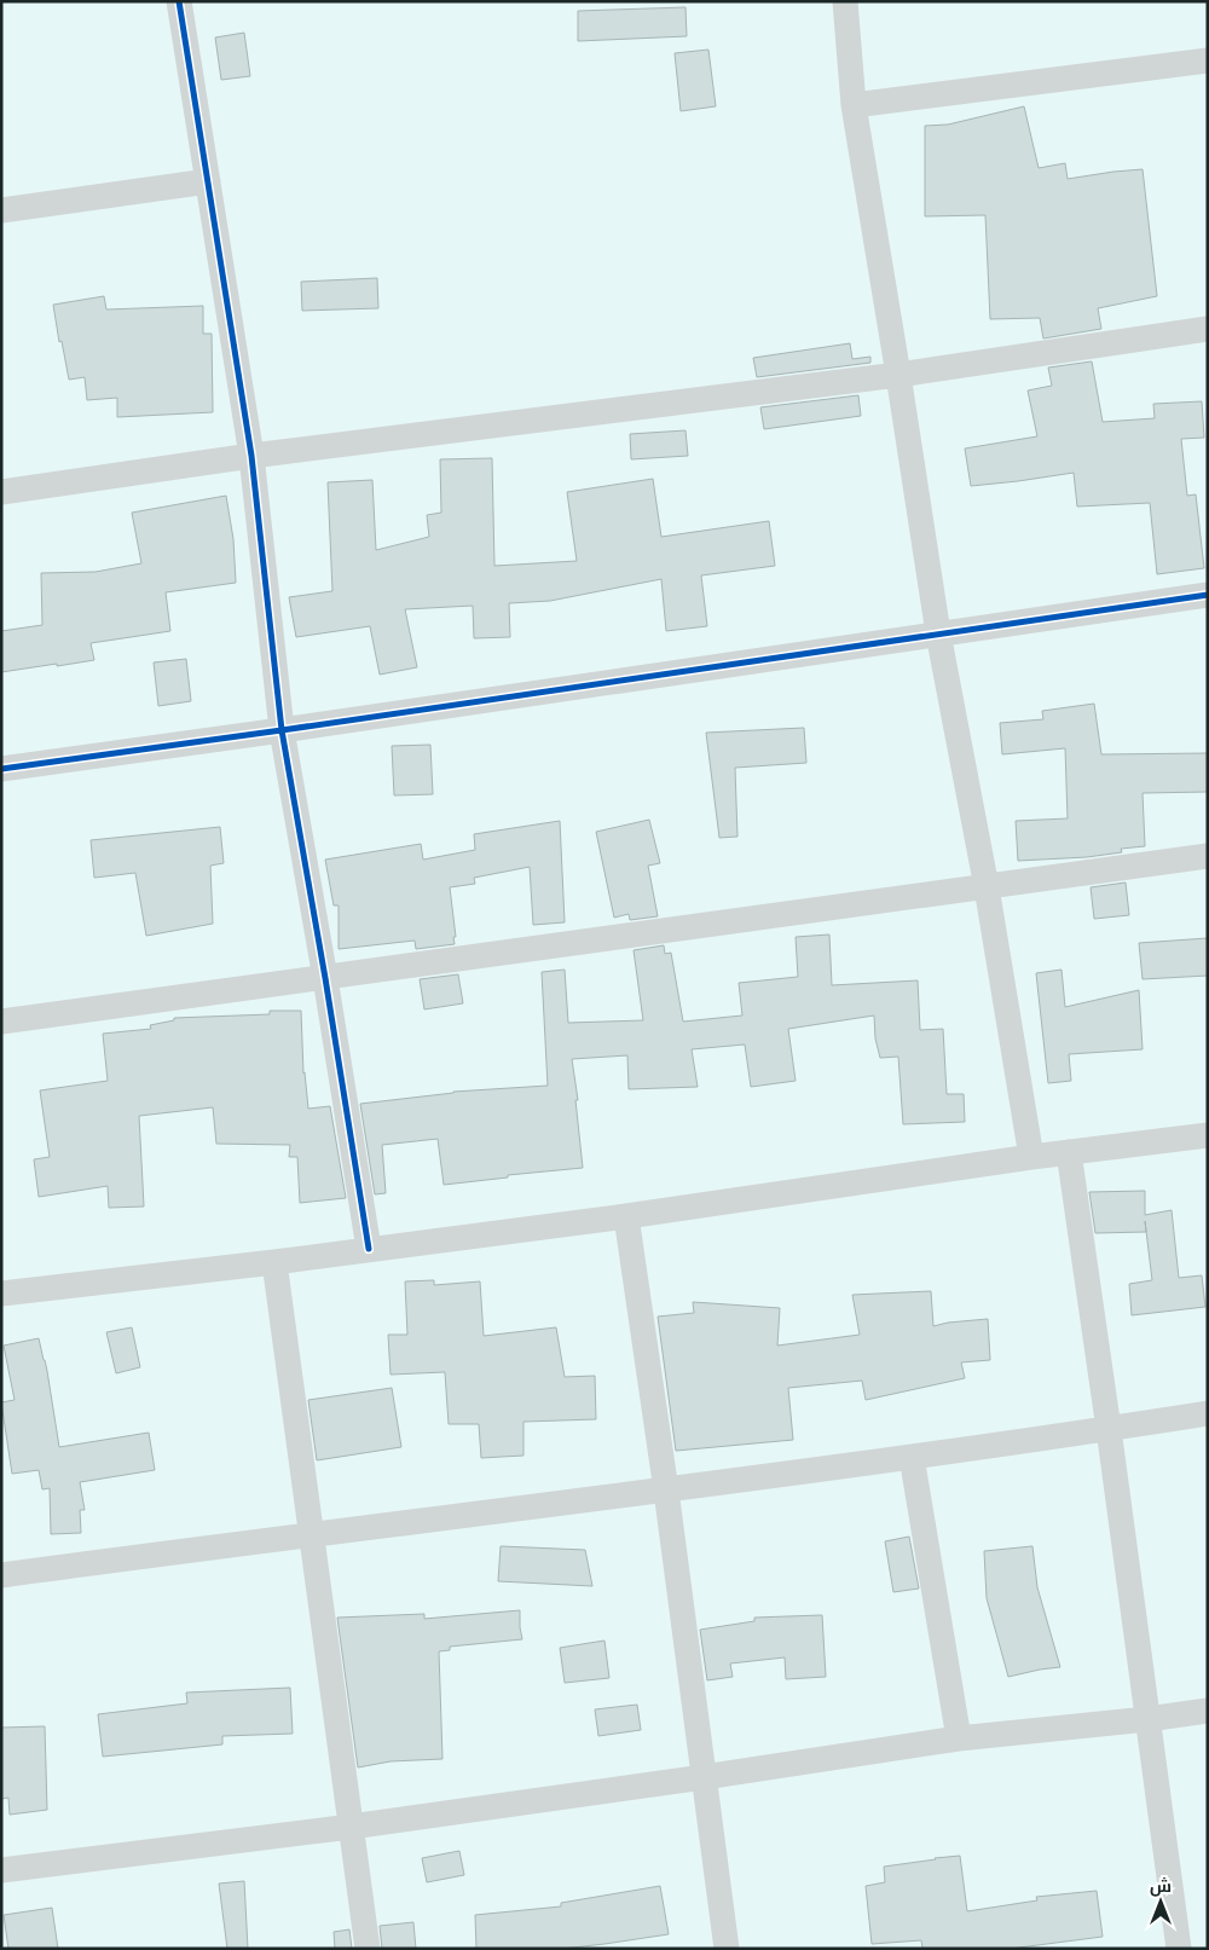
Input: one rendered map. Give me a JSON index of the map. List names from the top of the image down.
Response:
{
  "north": "top"
}
